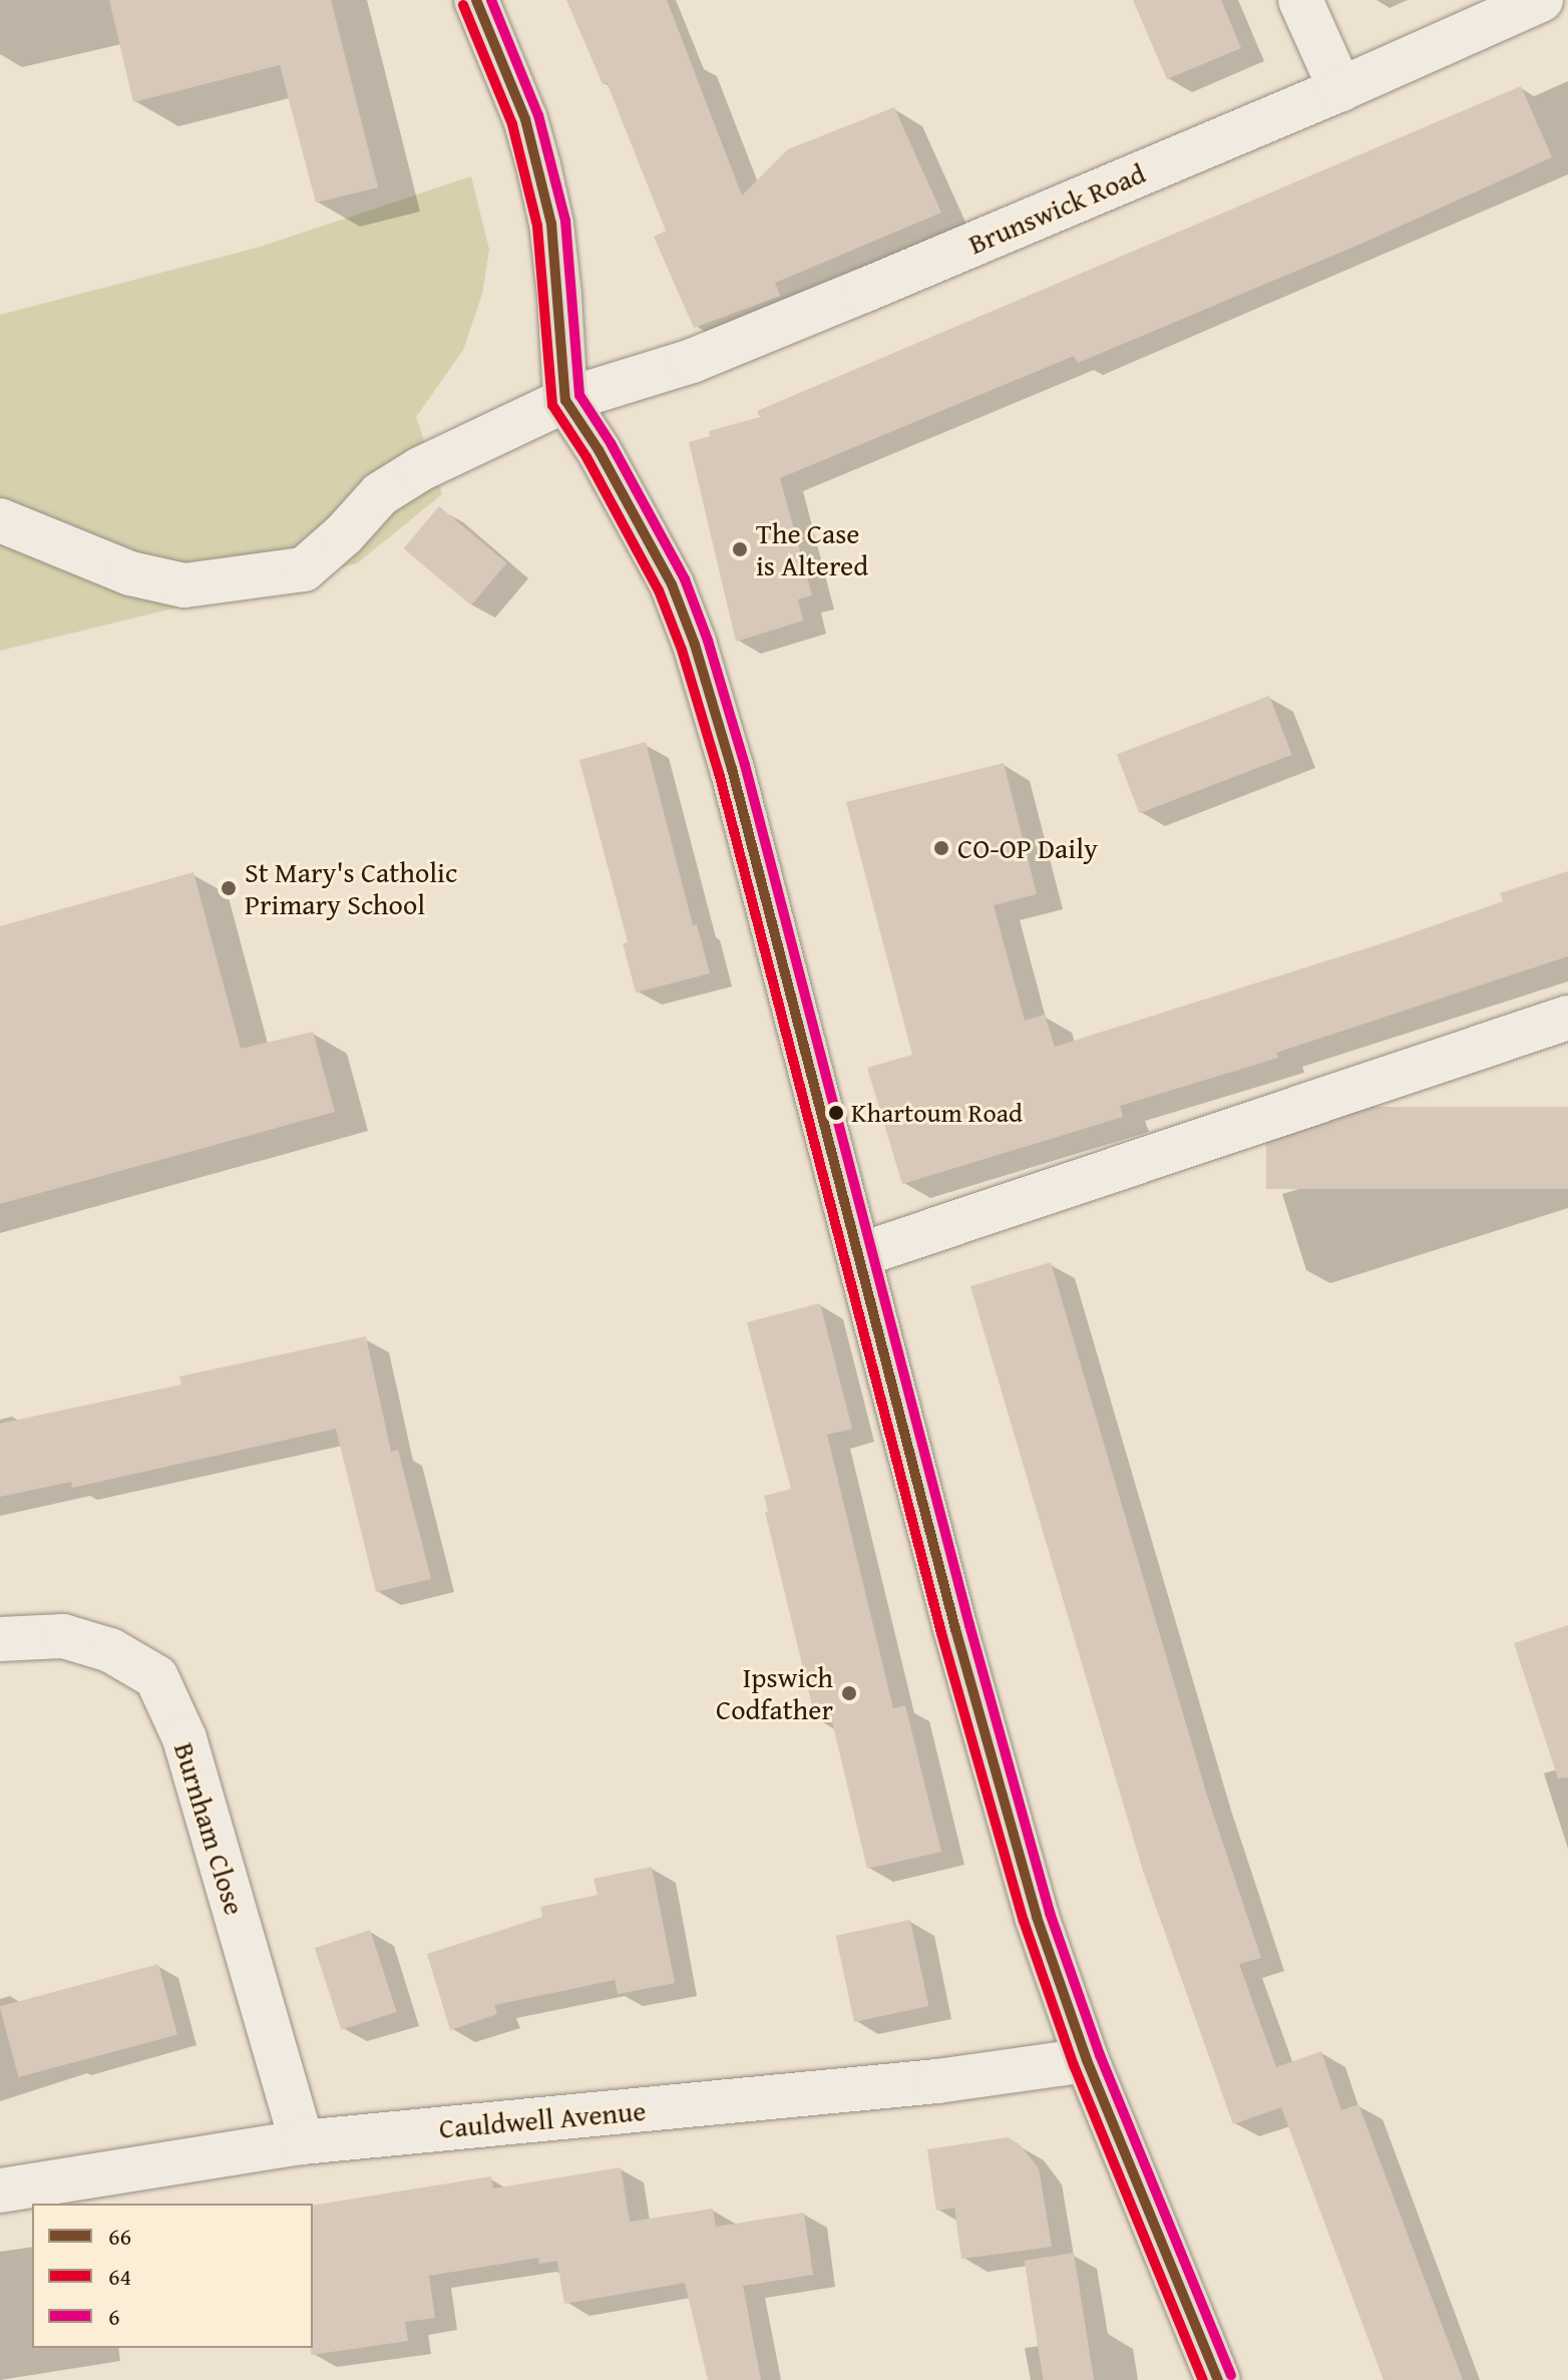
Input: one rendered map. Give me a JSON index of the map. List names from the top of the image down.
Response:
{
  "streets": {
    "street": ["Brunswick Road", "Burnham Close", "Cauldwell Avenue"]
  },
  "crossings": [
    ["Burnham Close", "Cauldwell Avenue"]
  ],
  "places": [
    "The Case is Altered",
    "CO-OP Daily",
    "St Mary's Catholic Primary School",
    "Khartoum Road",
    "Ipswich Codfather"
  ],
  "lines": ["transit line 66", "transit line 6", "transit line 64"],
  "legend": ["66", "64", "6"]
}
